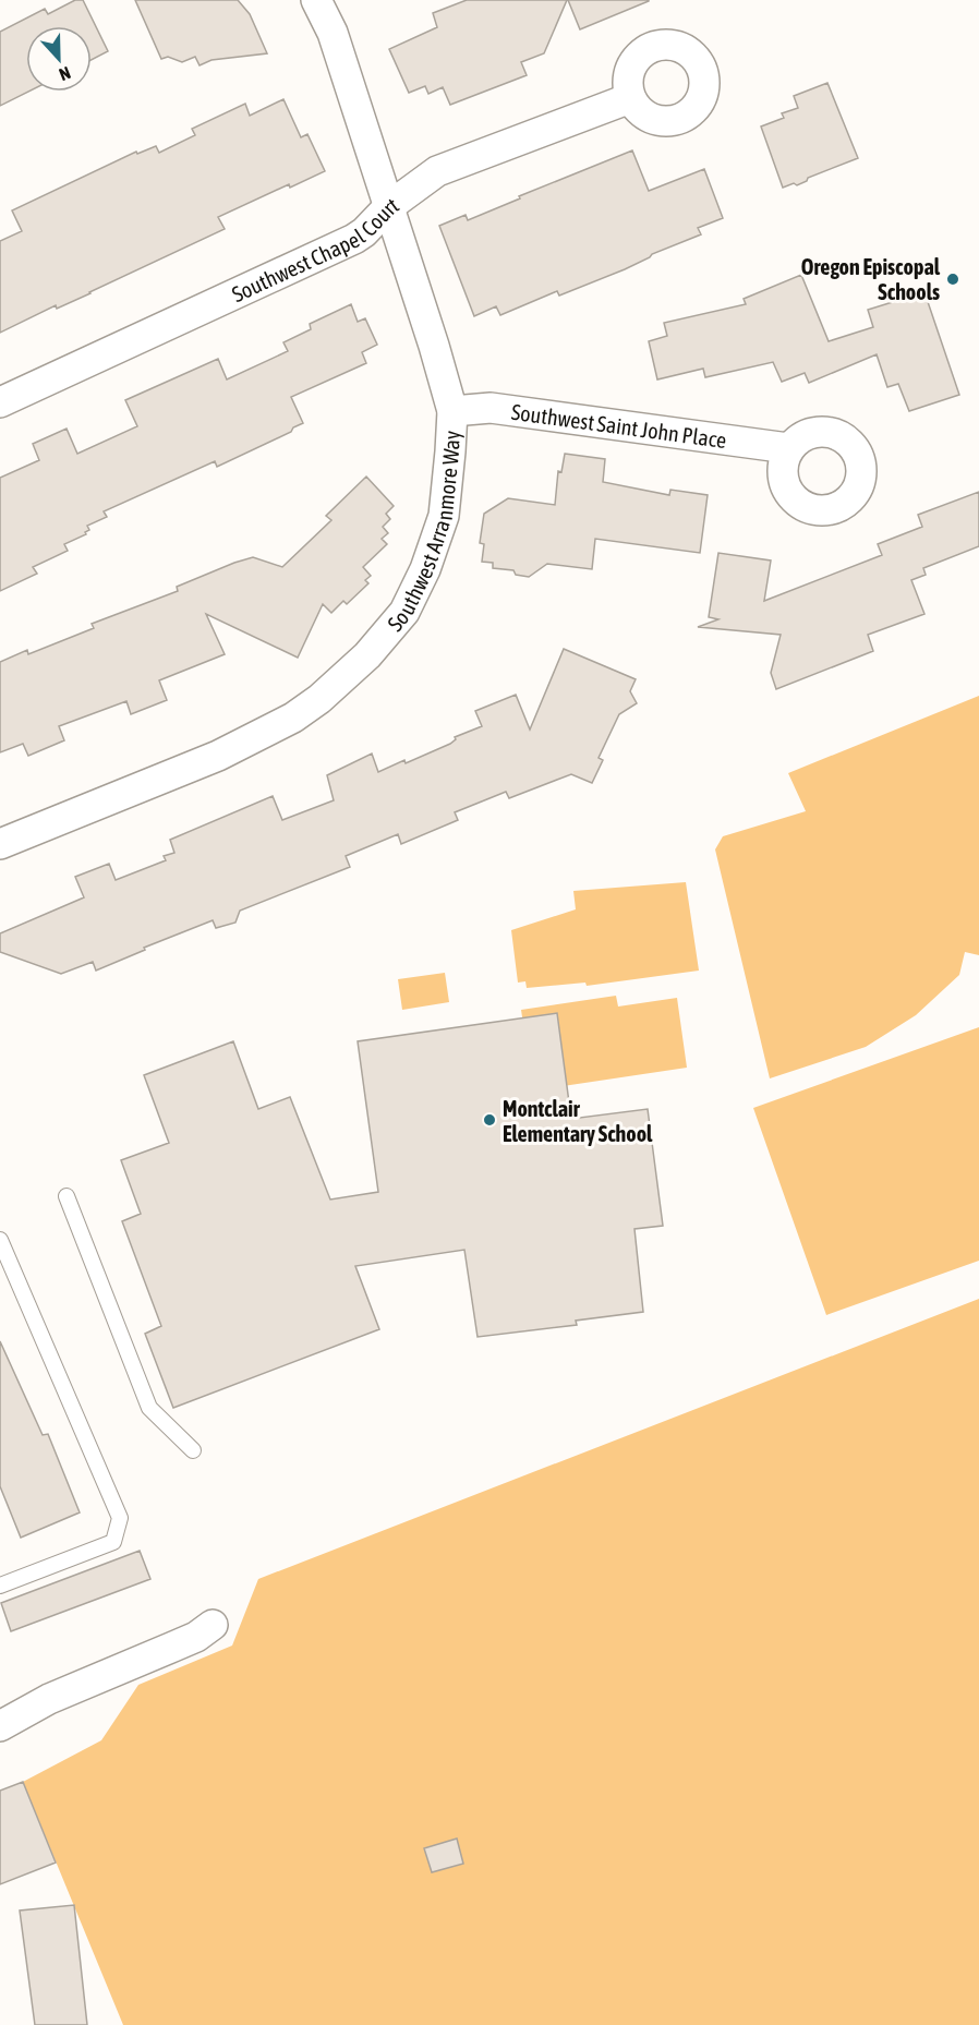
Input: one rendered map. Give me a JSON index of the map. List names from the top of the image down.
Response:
{
  "streets": {
    "street": ["Southwest Chapel Court", "Southwest Saint John Place", "Southwest Arranmore Way"]
  },
  "crossings": [
    ["Southwest Chapel Court", "Southwest Arranmore Way"],
    ["Southwest Saint John Place", "Southwest Arranmore Way"]
  ],
  "places": ["Oregon Episcopal Schools", "Montclair Elementary School"],
  "north": "bottom"
}
